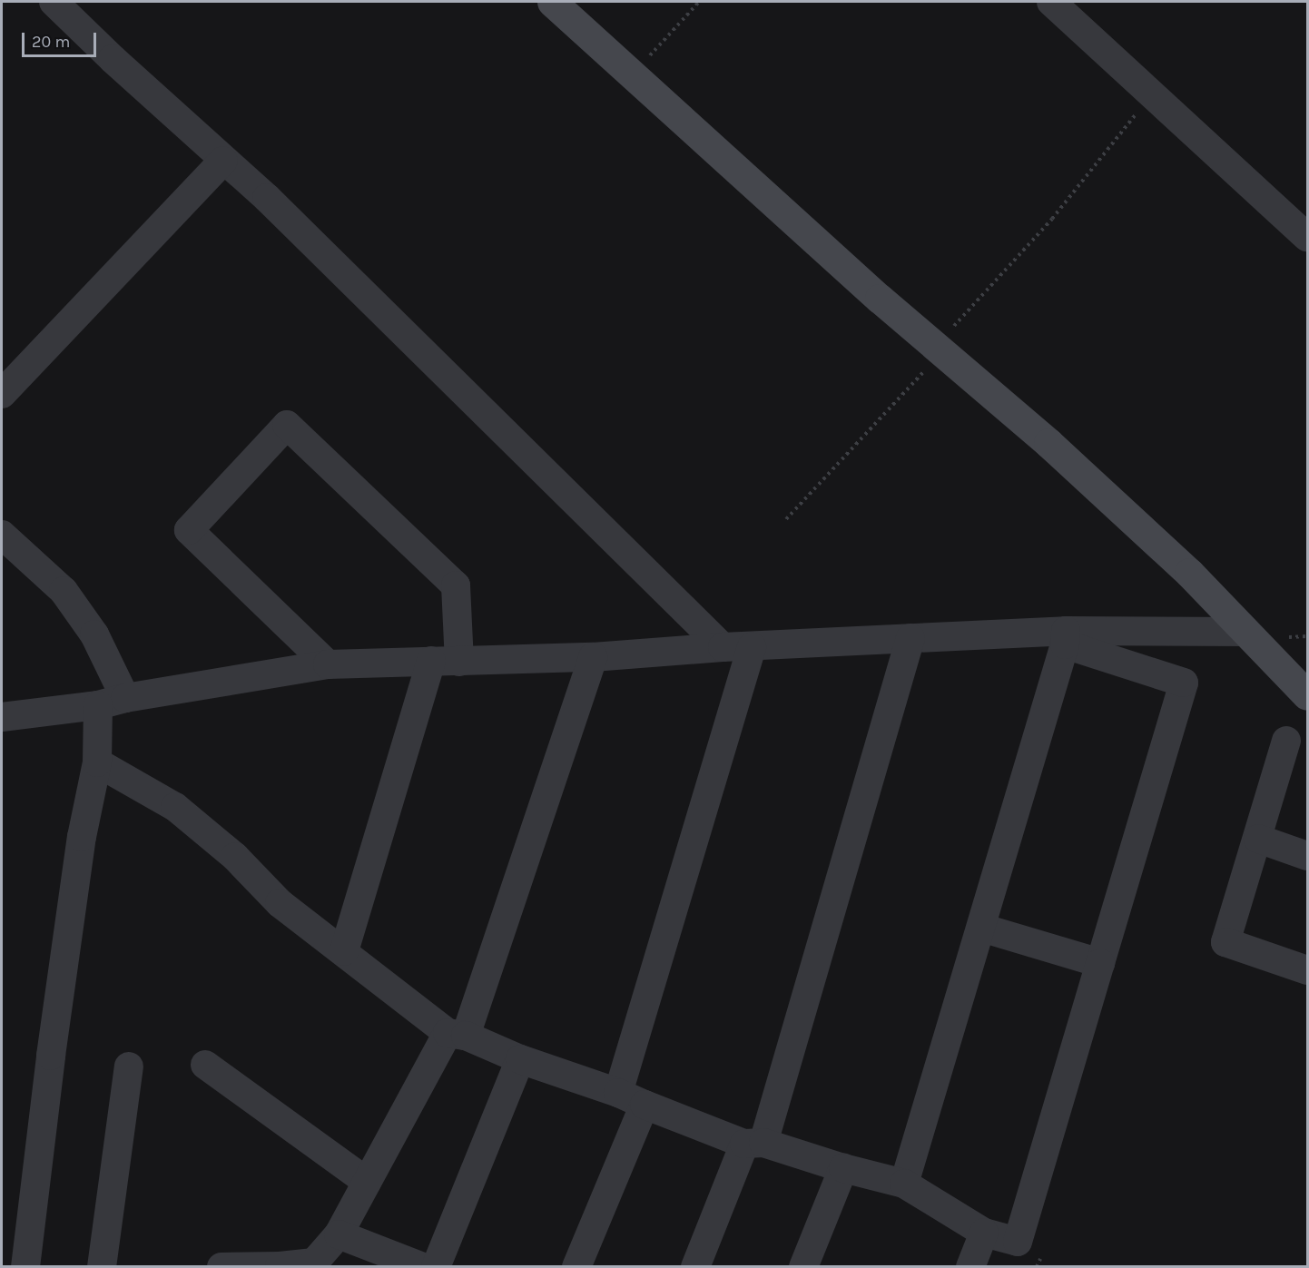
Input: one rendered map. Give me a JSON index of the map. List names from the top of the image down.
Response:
{
  "scale_bar": "20 m"
}
